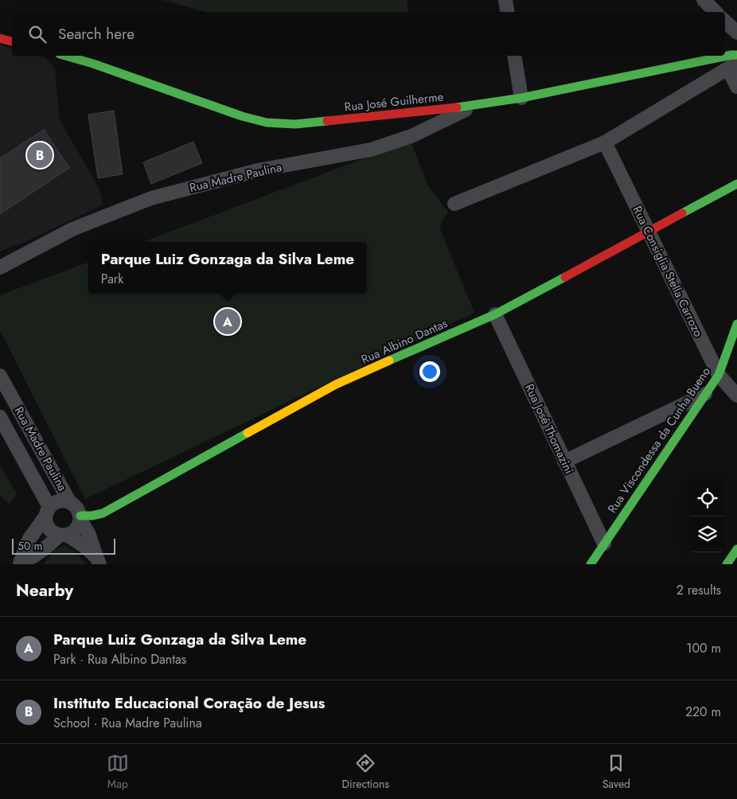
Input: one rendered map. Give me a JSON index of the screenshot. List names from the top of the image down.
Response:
{
  "streets": {
    "street": [
      "Rua José Guilherme",
      "Rua Madre Paulina",
      "Rua Consiglia Stella Carrozo",
      "Rua Albino Dantas",
      "Rua José Thomazini",
      "Rua Viscondessa da Cunha Bueno"
    ]
  },
  "crossings": [
    ["Rua José Guilherme", "Rua Madre Paulina"],
    ["Rua Madre Paulina", "Rua Albino Dantas"],
    ["Rua Consiglia Stella Carrozo", "Rua Albino Dantas"],
    ["Rua Consiglia Stella Carrozo", "Rua Viscondessa da Cunha Bueno"],
    ["Rua Albino Dantas", "Rua José Thomazini"],
    ["Rua José Thomazini", "Rua Viscondessa da Cunha Bueno"]
  ],
  "scale_bar": "50 m",
  "page": {
    "search": "Search here",
    "pins": ["B", "A"],
    "popup": ["Parque Luiz Gonzaga da Silva Leme", "Park"],
    "scale": "50 m",
    "heading": ["Nearby", "2 results"],
    "list": [
      {
        "mark": "A",
        "name": "Parque Luiz Gonzaga da Silva Leme",
        "note": "Park · Rua Albino Dantas",
        "value": "100 m"
      },
      {
        "mark": "B",
        "name": "Instituto Educacional Coração de Jesus",
        "note": "School · Rua Madre Paulina",
        "value": "220 m"
      }
    ],
    "nav": ["Map", "Directions", "Saved"]
  }
}
